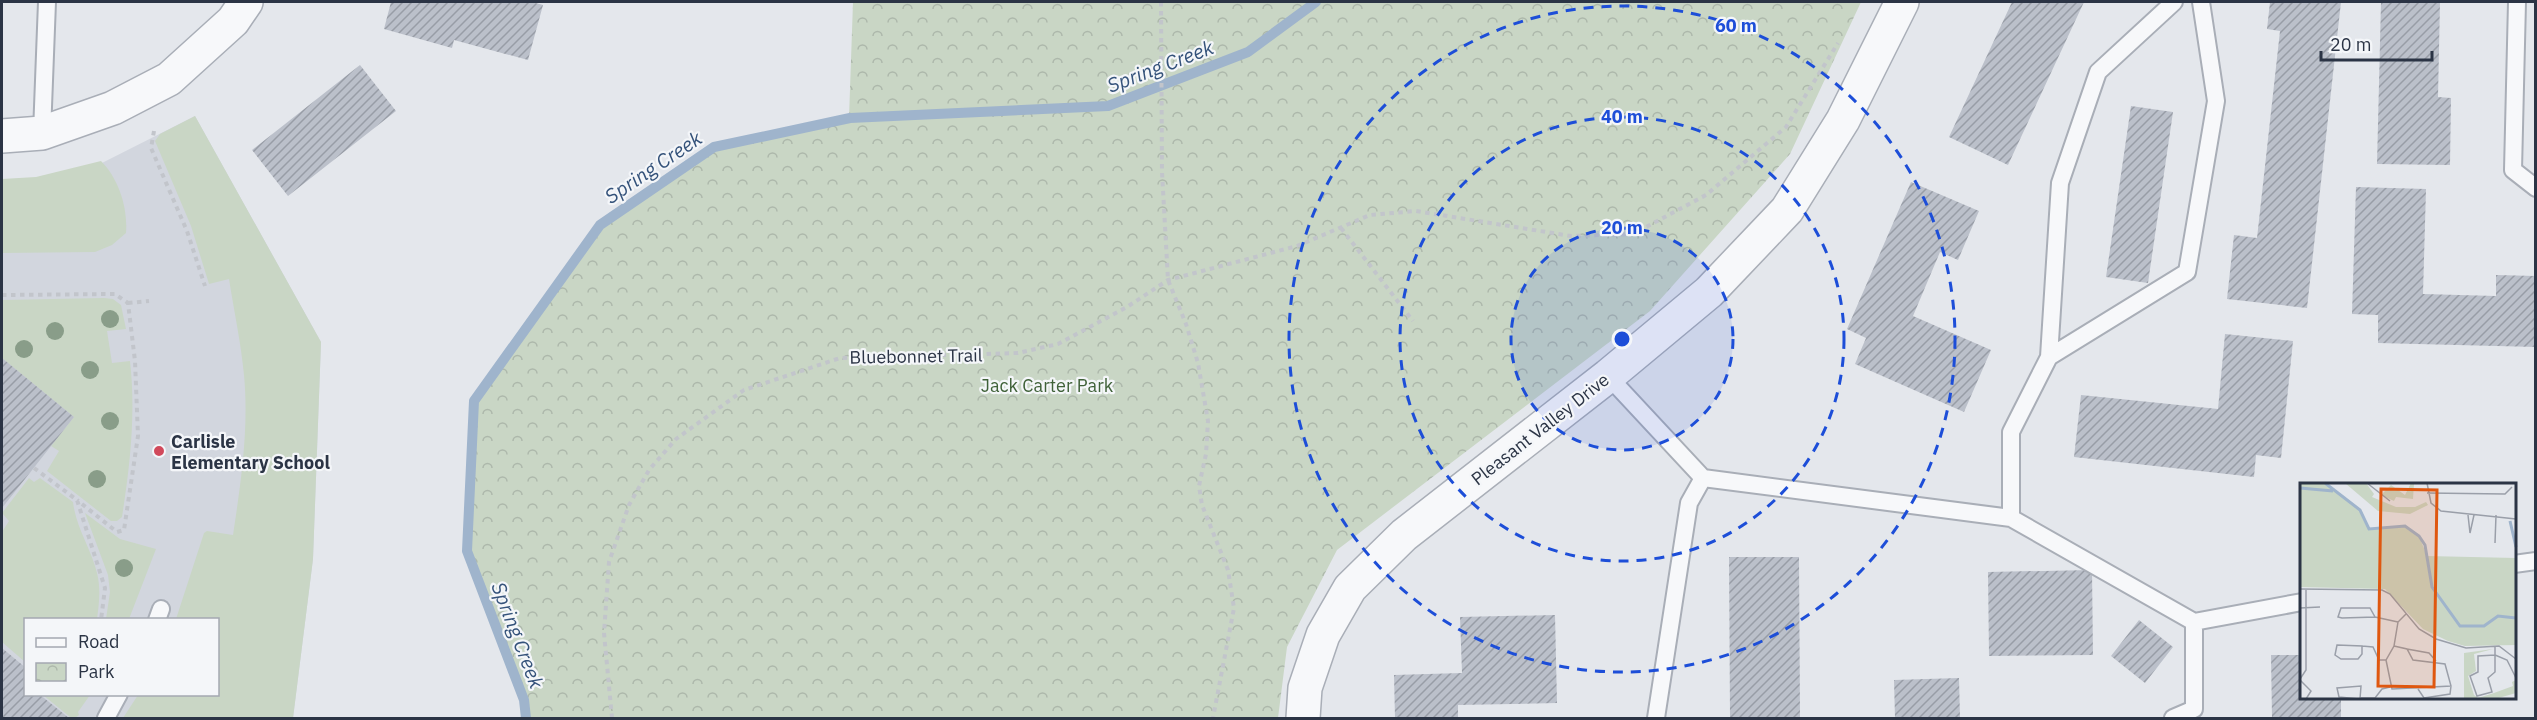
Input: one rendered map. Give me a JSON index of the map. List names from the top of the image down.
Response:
{
  "streets": {
    "street": ["Pleasant Valley Drive"],
    "path": ["Bluebonnet Trail"]
  },
  "water": ["Spring Creek"],
  "parks": ["Jack Carter Park"],
  "places": ["Carlisle Elementary School"],
  "legend": ["Road", "Park"],
  "scale_bar": "20 m",
  "rings": ["60 m", "40 m", "20 m"]
}
